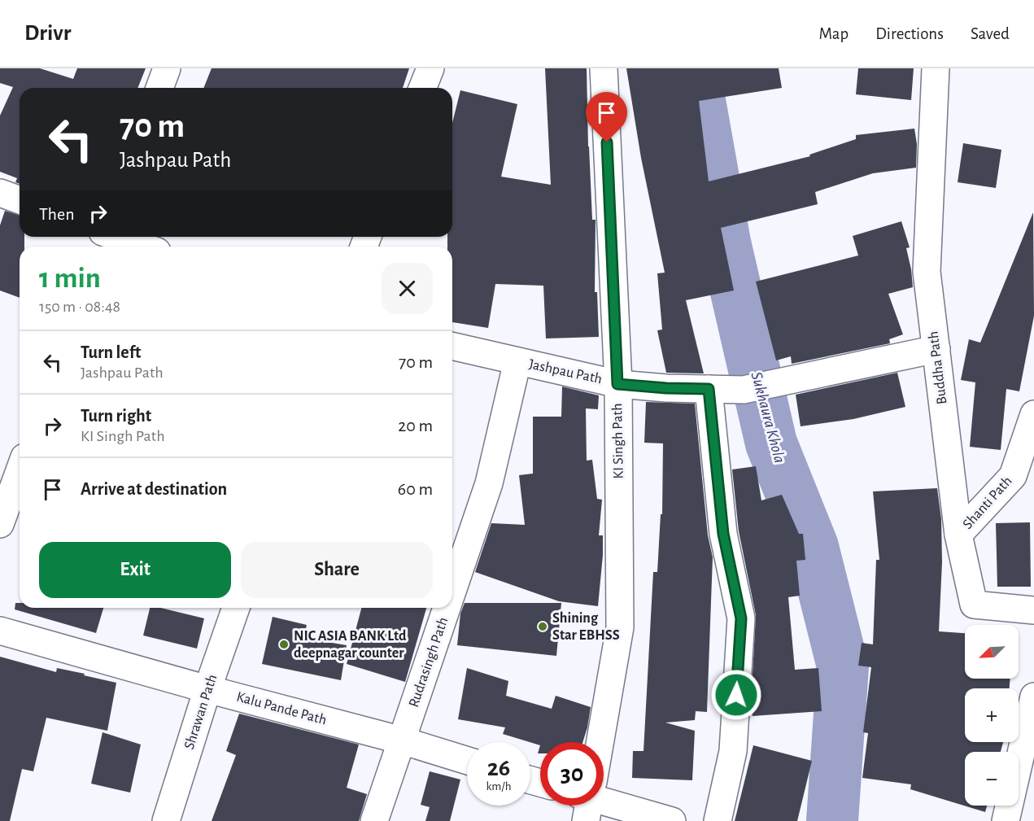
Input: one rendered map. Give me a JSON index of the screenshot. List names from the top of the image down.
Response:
{
  "streets": {
    "street": [
      "Buddha Path",
      "Jashpau Path",
      "KI Singh Path",
      "Shanti Path",
      "Rudrasingh Path",
      "Kalu Pande Path",
      "Shrawan Path"
    ]
  },
  "crossings": [
    ["Buddha Path", "Jashpau Path"],
    ["Buddha Path", "Shanti Path"],
    ["Jashpau Path", "KI Singh Path"],
    ["Jashpau Path", "Rudrasingh Path"],
    ["Rudrasingh Path", "Kalu Pande Path"],
    ["Kalu Pande Path", "Shrawan Path"]
  ],
  "water": ["Sukhaura Khola"],
  "places": ["Shining Star EBHSS", "NIC ASIA BANK Ltd deepnagar counter"],
  "north": "bottom left",
  "page": {
    "header": "Drivr",
    "nav": ["Map", "Directions", "Saved"],
    "turn": ["70 m", "Jashpau Path"],
    "then": "Then",
    "heading": ["1 min", "150 m · 08:48"],
    "list": [
      {
        "name": "Turn left",
        "note": "Jashpau Path",
        "value": "70 m"
      },
      {
        "name": "Turn right",
        "note": "KI Singh Path",
        "value": "20 m"
      },
      {
        "name": "Arrive at destination",
        "value": "60 m"
      }
    ],
    "buttons": ["Exit", "Share"],
    "map_buttons": ["+", "−"],
    "speed": "26 km/h",
    "limit": "30"
  }
}
